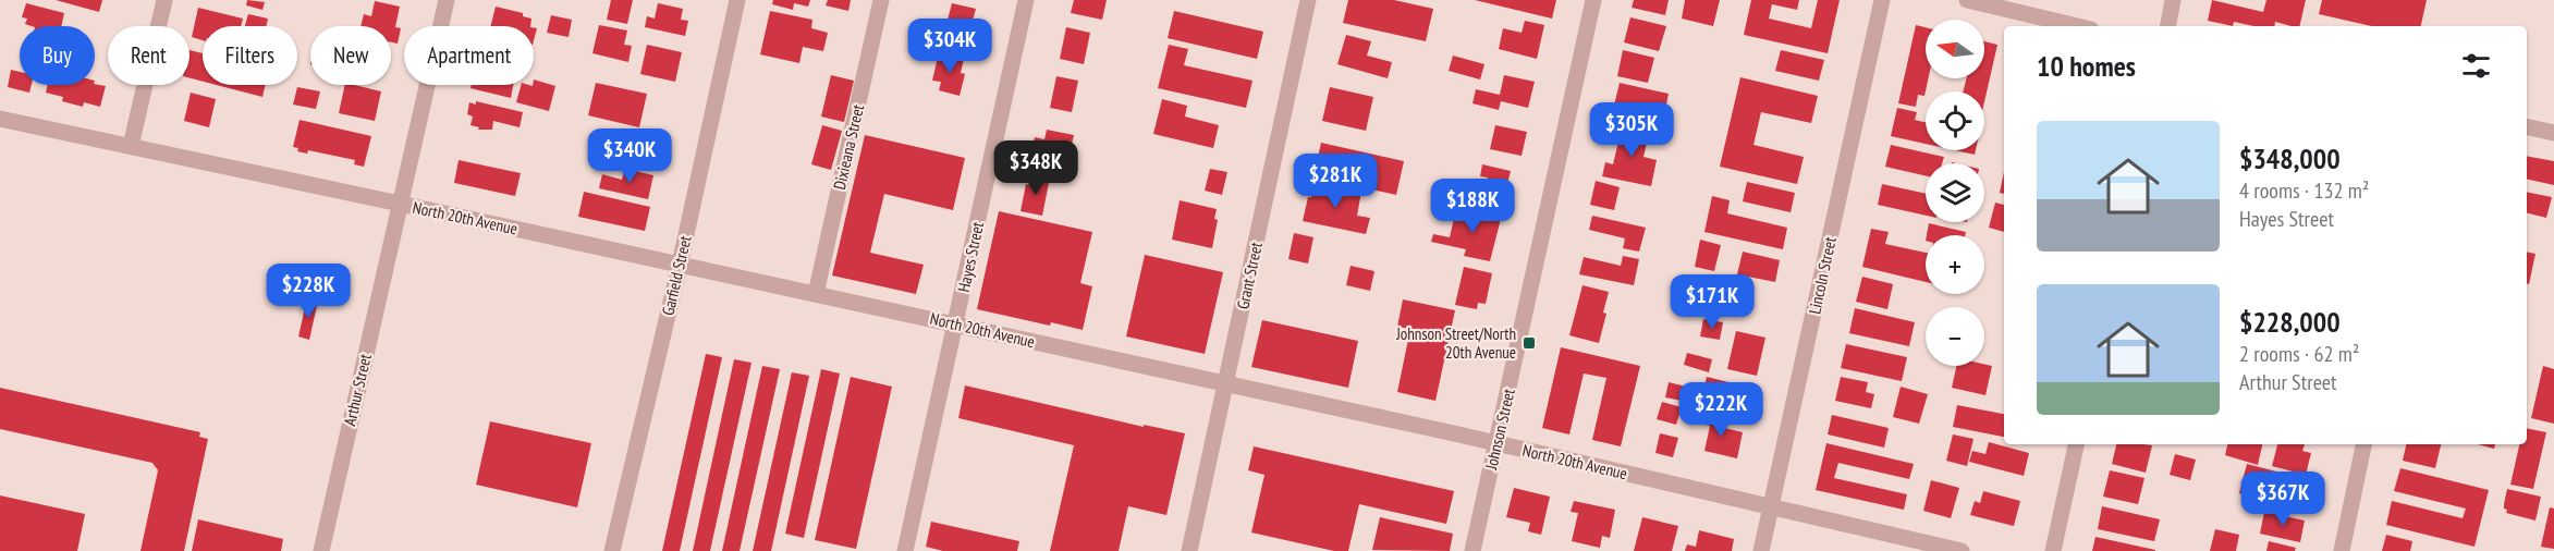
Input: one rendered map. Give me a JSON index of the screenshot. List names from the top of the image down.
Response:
{
  "streets": {
    "street": [
      "Dixieana Street",
      "North 20th Avenue",
      "Hayes Street",
      "Garfield Street",
      "Grant Street",
      "Lincoln Street",
      "Arthur Street",
      "Johnson Street"
    ]
  },
  "crossings": [
    ["Dixieana Street", "North 20th Avenue"],
    ["North 20th Avenue", "Hayes Street"],
    ["North 20th Avenue", "Garfield Street"],
    ["North 20th Avenue", "Grant Street"],
    ["North 20th Avenue", "Lincoln Street"],
    ["North 20th Avenue", "Arthur Street"],
    ["North 20th Avenue", "Johnson Street"]
  ],
  "places": {
    "transit": ["Johnson Street/North 20th Avenue"]
  },
  "north": "left",
  "page": {
    "price": [
      "$304K",
      "$305K",
      "$340K",
      "$348K",
      "$281K",
      "$188K",
      "$228K",
      "$171K",
      "$222K",
      "$367K"
    ],
    "map_buttons": ["+", "−"],
    "chip": [
      "Buy",
      "Rent",
      "Filters",
      "New",
      "Apartment"
    ],
    "heading": "10 homes",
    "list": [
      {
        "name": "$348,000",
        "note": "4 rooms · 132 m² · Hayes Street"
      },
      {
        "name": "$228,000",
        "note": "2 rooms · 62 m² · Arthur Street"
      }
    ]
  }
}
